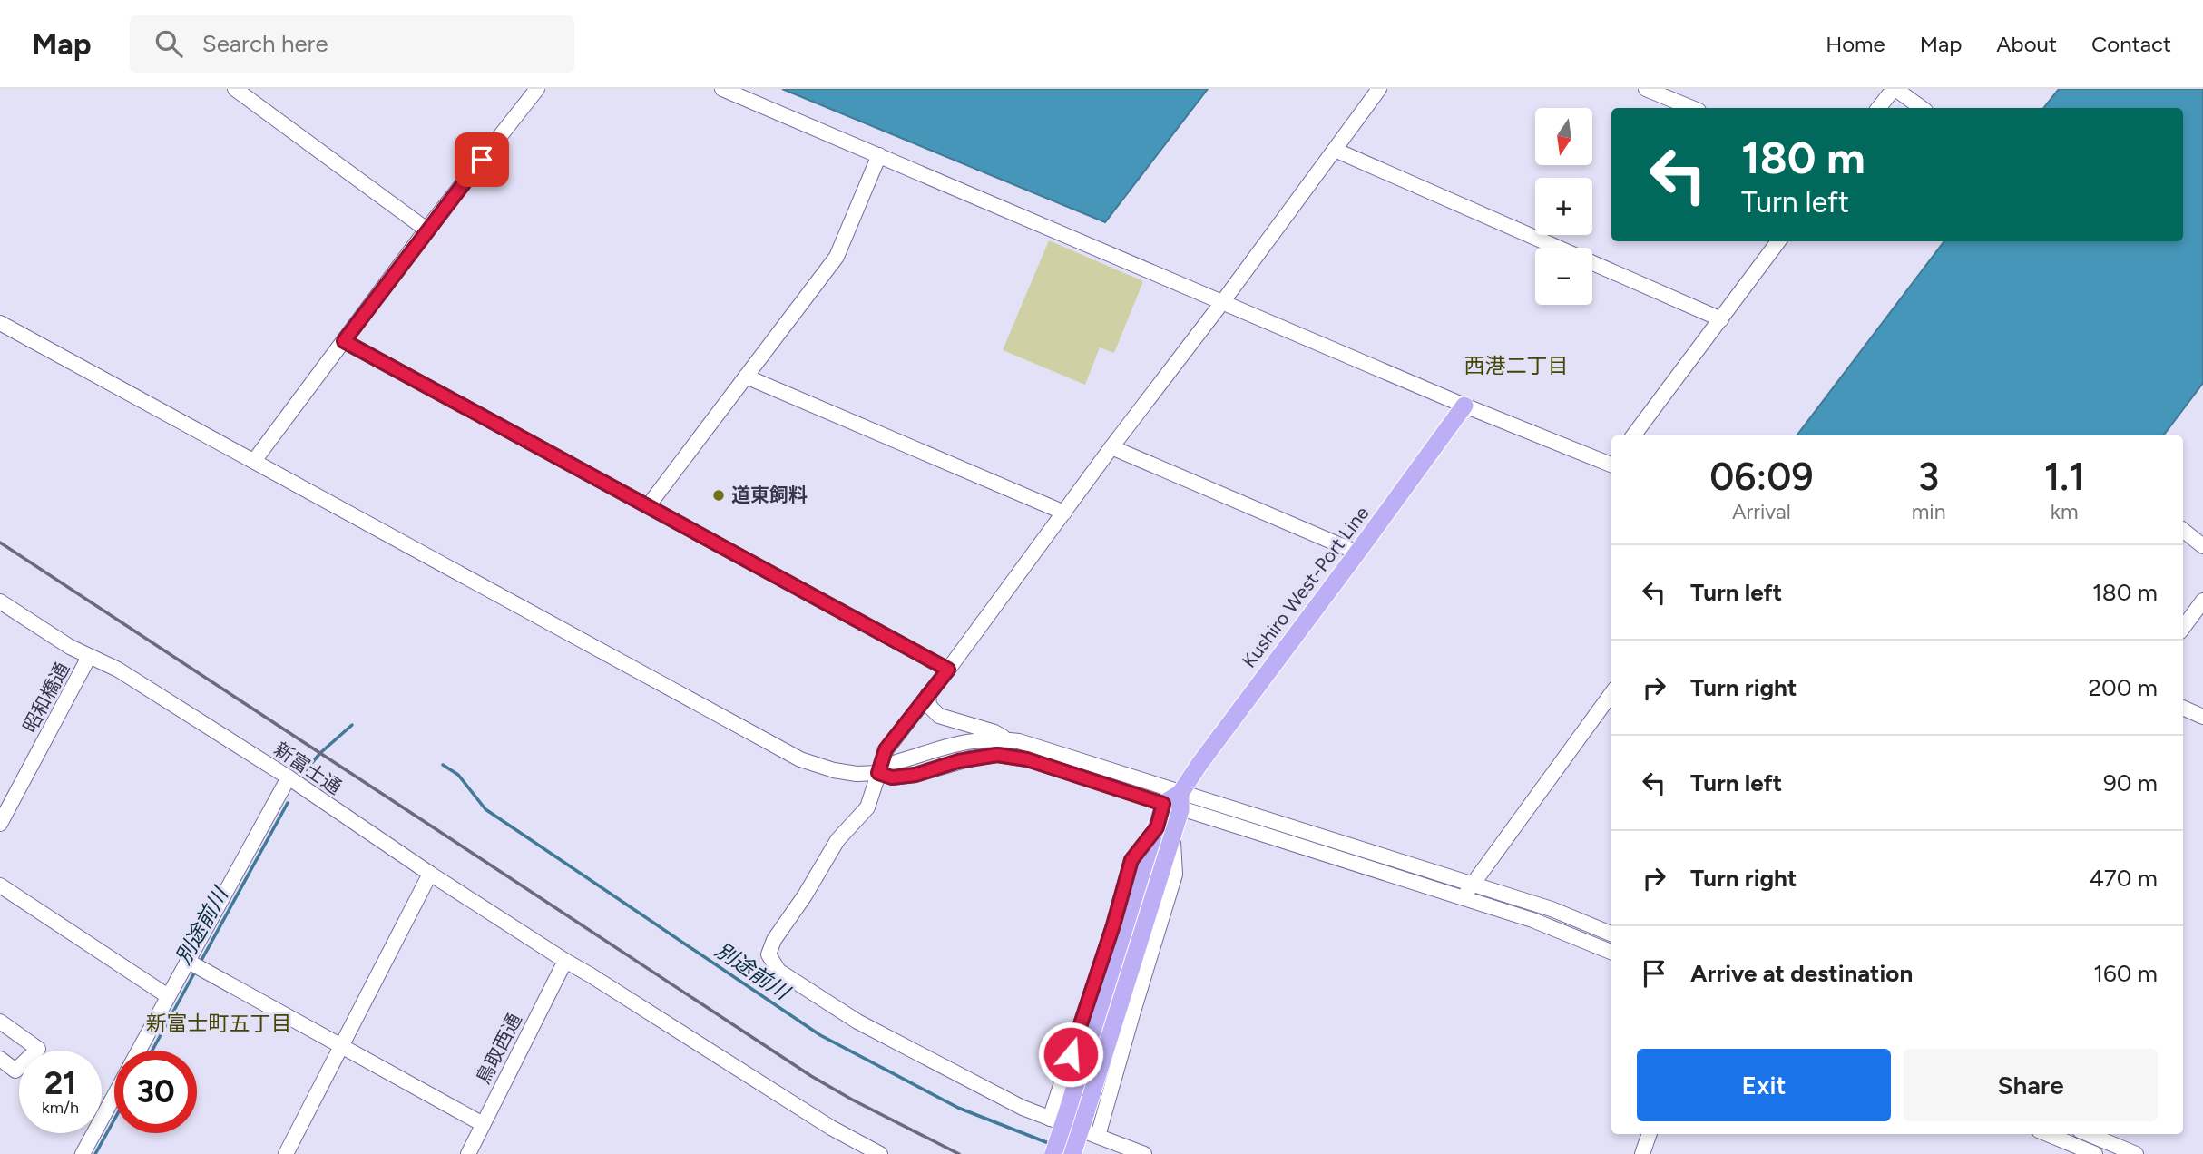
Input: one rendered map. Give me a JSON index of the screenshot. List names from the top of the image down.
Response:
{
  "streets": {
    "main road": ["Kushiro West-Port Line"],
    "street": ["昭和橋通", "新富士通", "鳥取西通"]
  },
  "crossings": [
    ["昭和橋通", "新富士通"],
    ["新富士通", "鳥取西通"]
  ],
  "districts": ["西港二丁目", "新富士町五丁目"],
  "water": ["別途前川"],
  "places": ["道東飼料"],
  "north": "bottom",
  "page": {
    "header": "Map",
    "search": "Search here",
    "nav": [
      "Home",
      "Map",
      "About",
      "Contact"
    ],
    "map_buttons": ["+", "−"],
    "turn": ["180 m", "Turn left"],
    "eta": [
      "06:09",
      "Arrival",
      "3",
      "min",
      "1.1",
      "km"
    ],
    "list": [
      {
        "name": "Turn left",
        "value": "180 m"
      },
      {
        "name": "Turn right",
        "value": "200 m"
      },
      {
        "name": "Turn left",
        "value": "90 m"
      },
      {
        "name": "Turn right",
        "value": "470 m"
      },
      {
        "name": "Arrive at destination",
        "value": "160 m"
      }
    ],
    "buttons": ["Exit", "Share"],
    "speed": "21 km/h",
    "limit": "30"
  }
}
